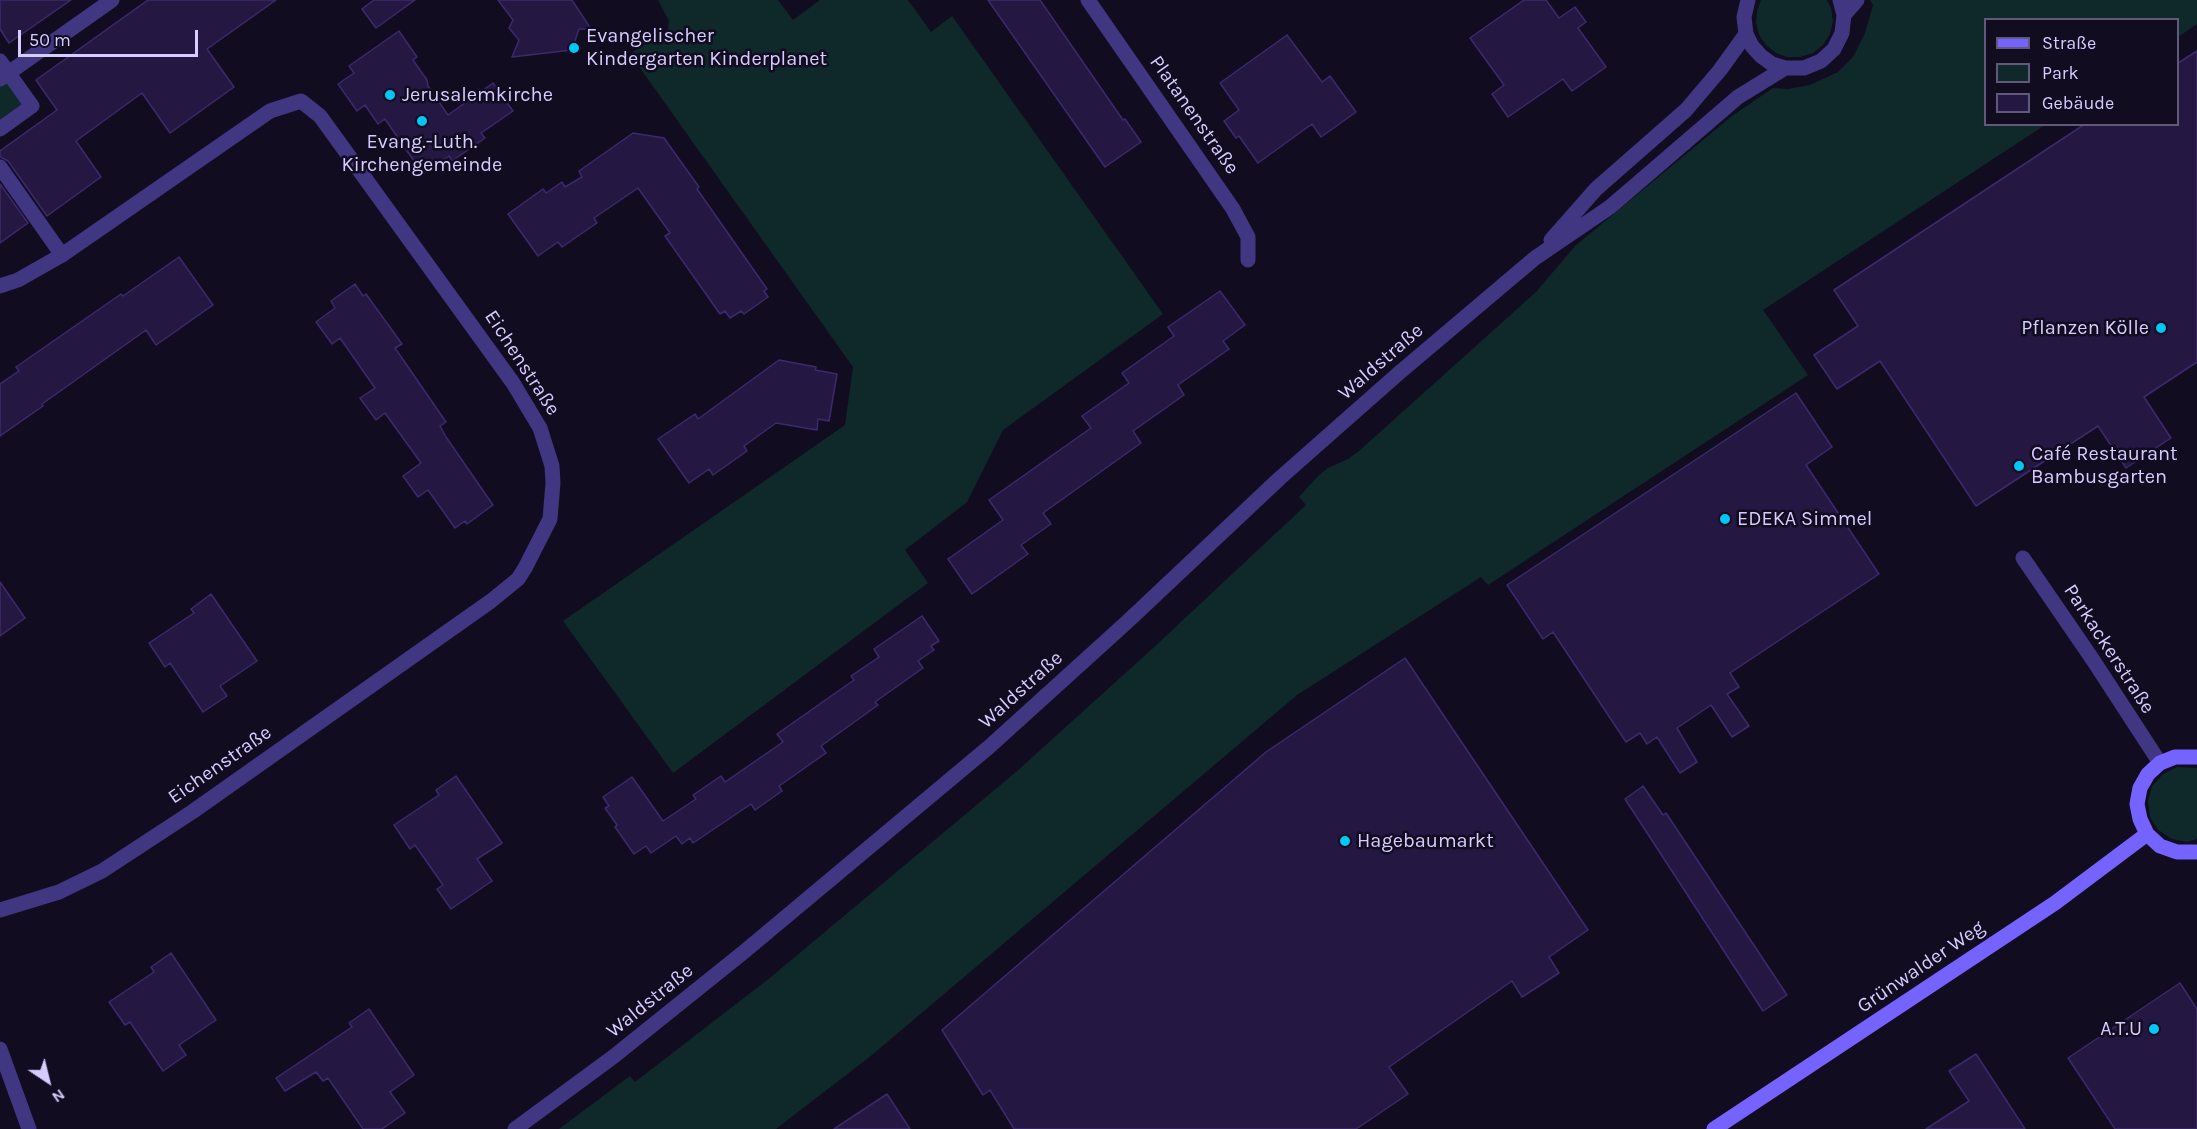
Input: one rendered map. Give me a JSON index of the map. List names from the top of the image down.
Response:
{
  "streets": {
    "main road": ["Grünwalder Weg"],
    "street": [
      "Platanenstraße",
      "Waldstraße",
      "Eichenstraße",
      "Parkackerstraße"
    ]
  },
  "places": [
    "Evangelischer Kindergarten Kinderplanet",
    "Jerusalemkirche",
    "Evang.-Luth. Kirchengemeinde",
    "Pflanzen Kölle",
    "Café Restaurant Bambusgarten",
    "EDEKA Simmel",
    "Hagebaumarkt",
    "A.T.U"
  ],
  "legend": ["Straße", "Park", "Gebäude"],
  "scale_bar": "50 m",
  "north": "bottom right"
}
